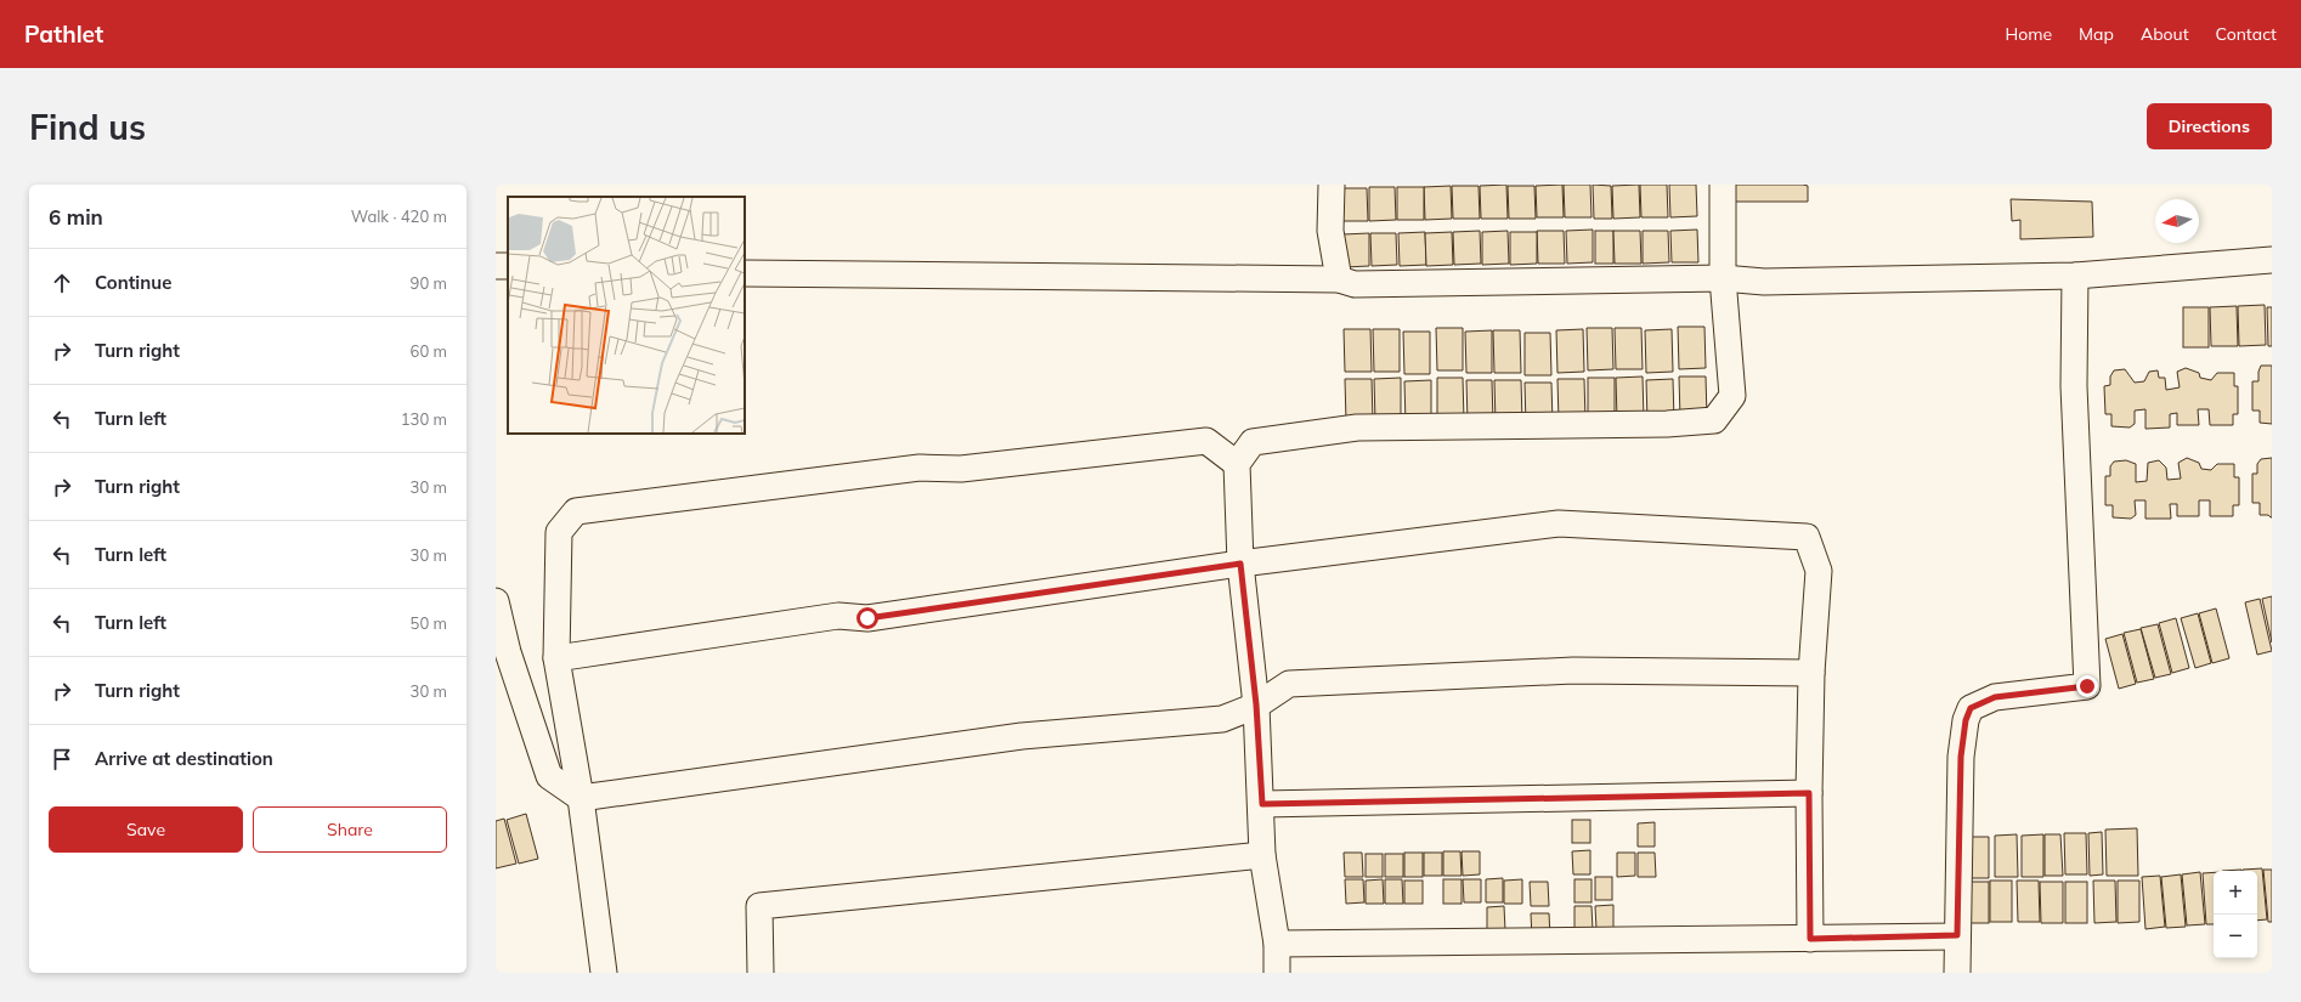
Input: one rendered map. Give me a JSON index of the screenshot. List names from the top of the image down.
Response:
{
  "north": "left",
  "page": {
    "header": "Pathlet",
    "nav": [
      "Home",
      "Map",
      "About",
      "Contact"
    ],
    "buttons": [
      "Directions",
      ["Save", "Share"]
    ],
    "title": "Find us",
    "heading": ["6 min", "Walk · 420 m"],
    "list": [
      ["Continue", "90 m"],
      ["Turn right", "60 m"],
      ["Turn left", "130 m"],
      ["Turn right", "30 m"],
      ["Turn left", "30 m"],
      ["Turn left", "50 m"],
      ["Turn right", "30 m"],
      "Arrive at destination"
    ],
    "map_buttons": ["+", "−"]
  }
}
